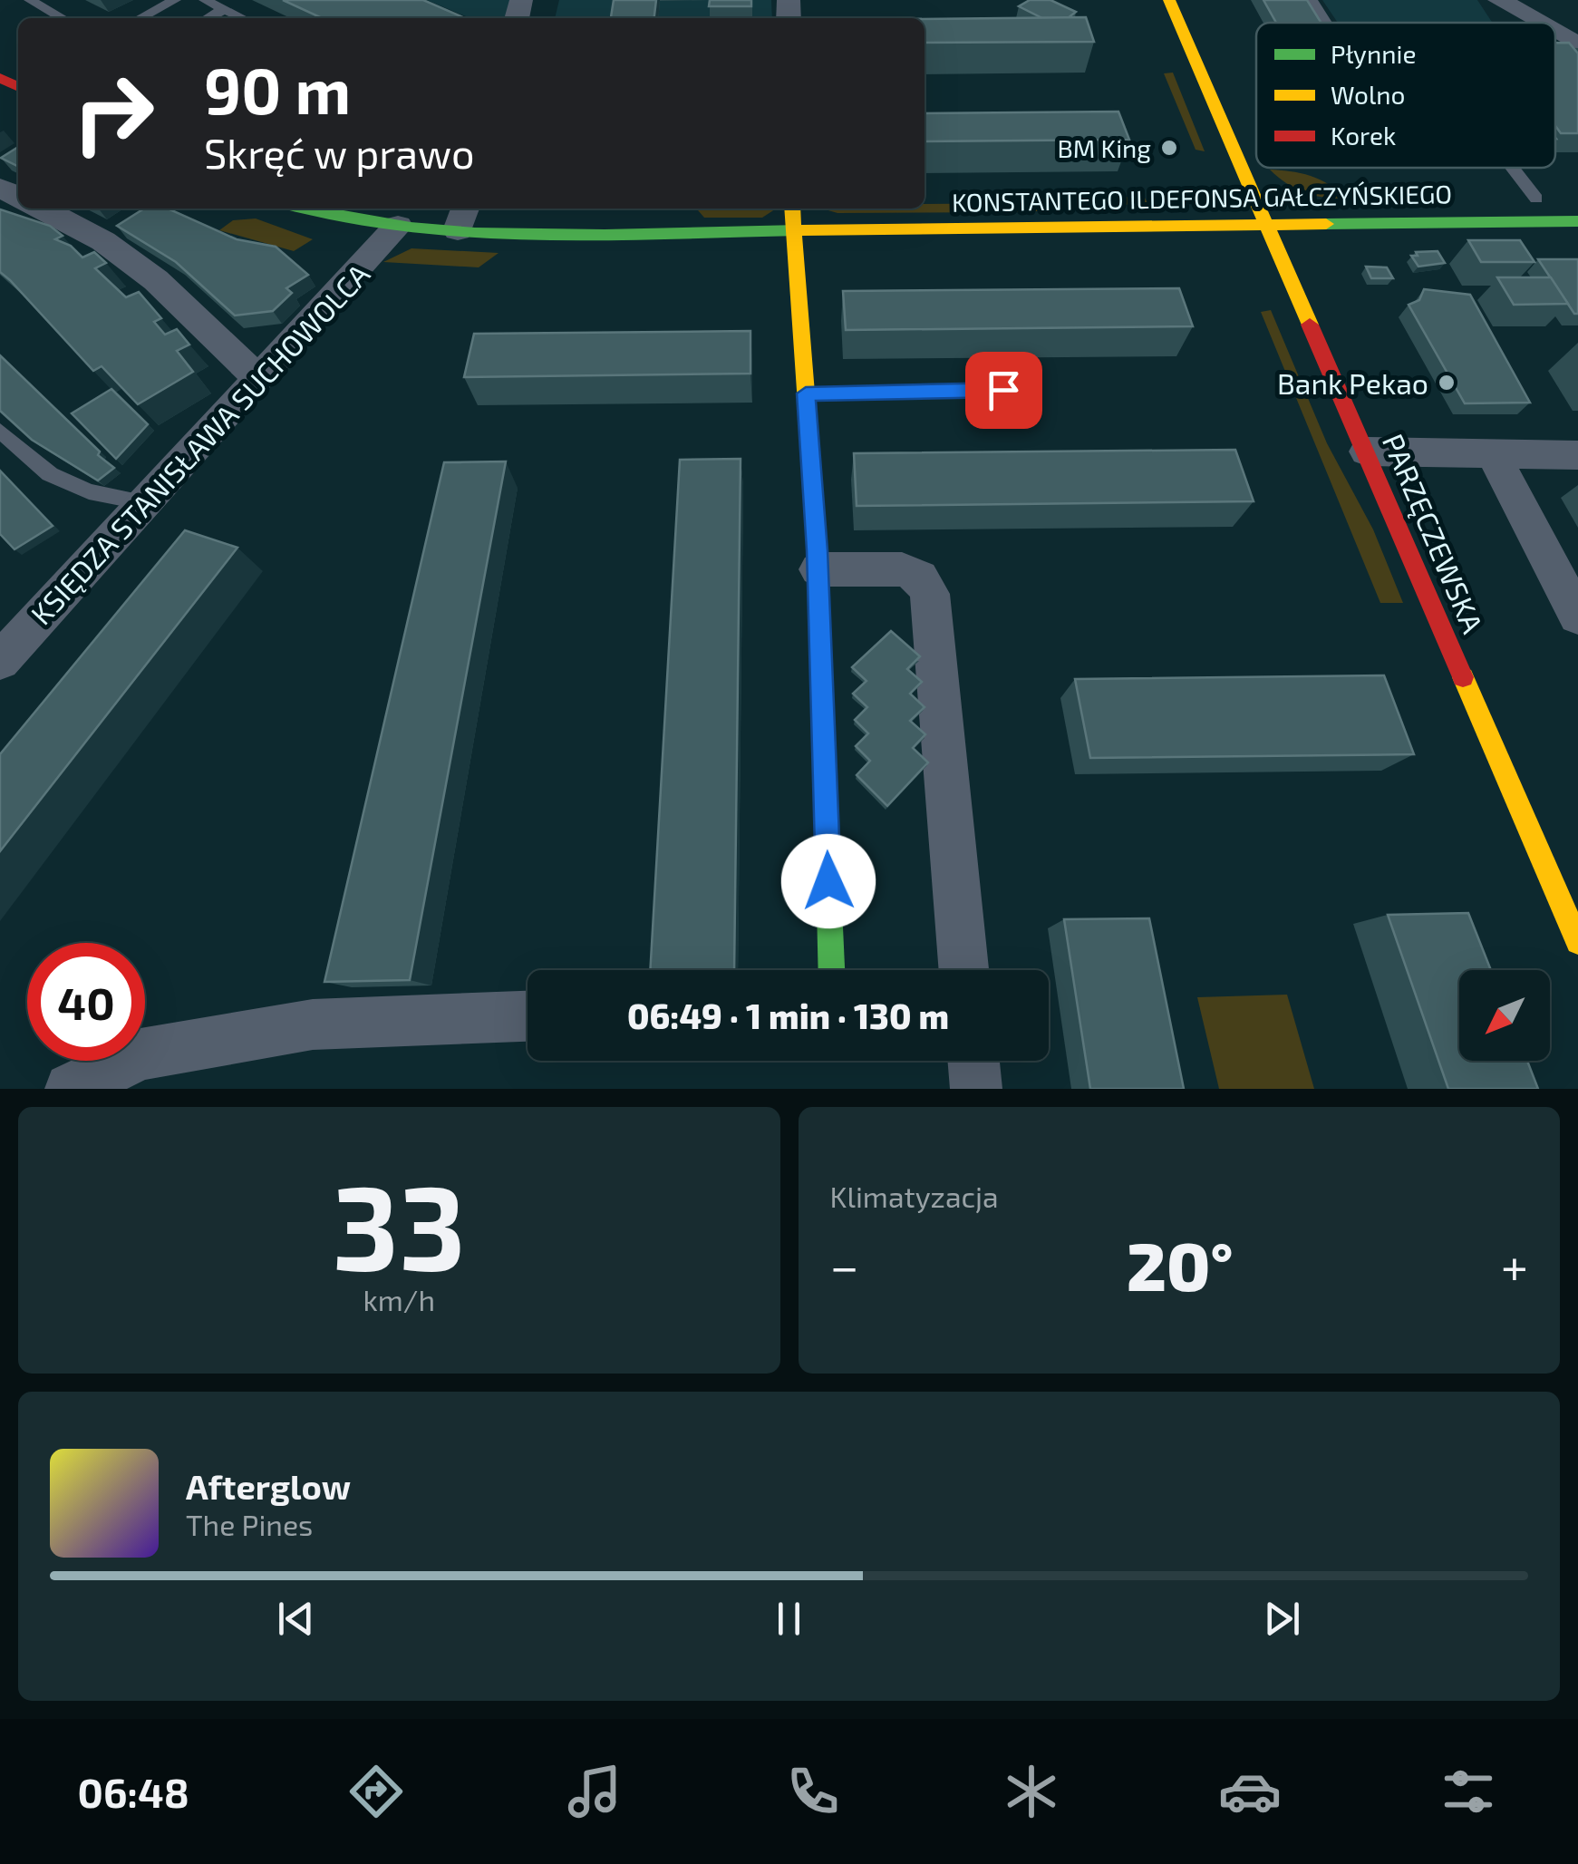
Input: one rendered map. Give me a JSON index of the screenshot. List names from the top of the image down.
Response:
{
  "streets": {
    "street": ["KONSTANTEGO ILDEFONSA GAŁCZYŃSKIEGO", "KSIĘDZA STANISŁAWA SUCHOWOLCA", "PARZĘCZEWSKA"]
  },
  "crossings": [
    ["KONSTANTEGO ILDEFONSA GAŁCZYŃSKIEGO", "KSIĘDZA STANISŁAWA SUCHOWOLCA"],
    ["KONSTANTEGO ILDEFONSA GAŁCZYŃSKIEGO", "PARZĘCZEWSKA"]
  ],
  "places": ["BM King", "Bank Pekao"],
  "legend": ["Płynnie", "Wolno", "Korek"],
  "north": "bottom left",
  "page": {
    "turn": ["90 m", "Skręć w prawo"],
    "limit": "40",
    "trip": "06:49 · 1 min · 130 m",
    "tile": [
      ["33", "km/h"],
      "Klimatyzacja"
    ],
    "heat": ["−", "20°", "+"],
    "song": ["Afterglow", "The Pines"],
    "tabs": "06:48"
  }
}
